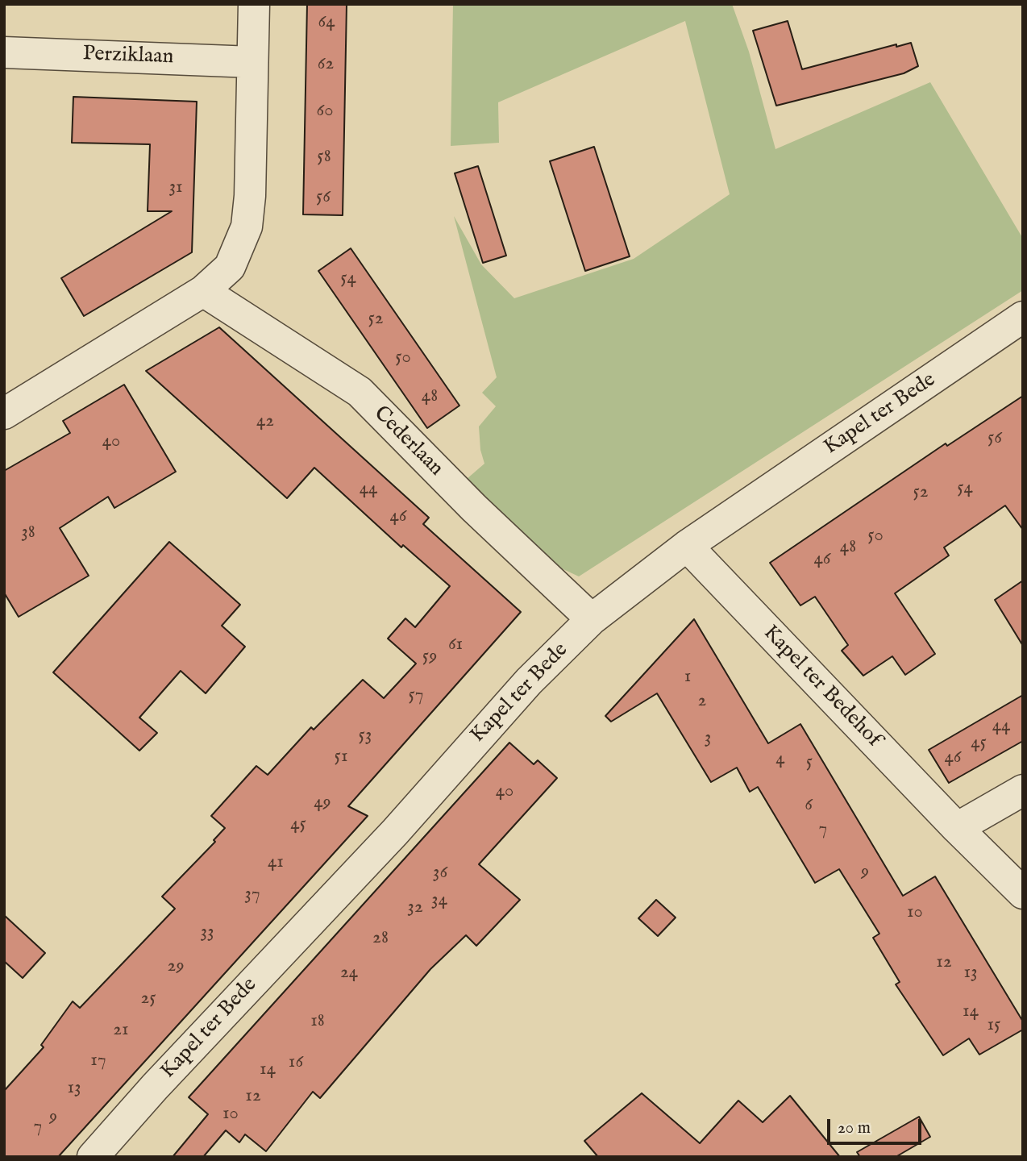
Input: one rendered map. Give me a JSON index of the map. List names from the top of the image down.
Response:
{
  "streets": {
    "street": [
      "Perziklaan",
      "Kapel ter Bede",
      "Cederlaan",
      "Kapel ter Bedehof"
    ]
  },
  "crossings": [
    ["Kapel ter Bede", "Cederlaan"],
    ["Kapel ter Bede", "Kapel ter Bedehof"]
  ],
  "house_numbers": [
    "64",
    "62",
    "60",
    "58",
    "31",
    "56",
    "54",
    "52",
    "50",
    "48",
    "42",
    "56",
    "40",
    "54",
    "44",
    "52",
    "46",
    "38",
    "50",
    "48",
    "46",
    "61",
    "59",
    "1",
    "57",
    "2",
    "44",
    "53",
    "3",
    "45",
    "51",
    "46",
    "4",
    "5",
    "40",
    "49",
    "6",
    "45",
    "7",
    "41",
    "9",
    "36",
    "37",
    "34",
    "32",
    "10",
    "33",
    "28",
    "12",
    "29",
    "24",
    "13",
    "25",
    "14",
    "18",
    "15",
    "21",
    "17",
    "16",
    "14",
    "13",
    "12",
    "10",
    "9",
    "7"
  ],
  "scale_bar": "20 m"
}
